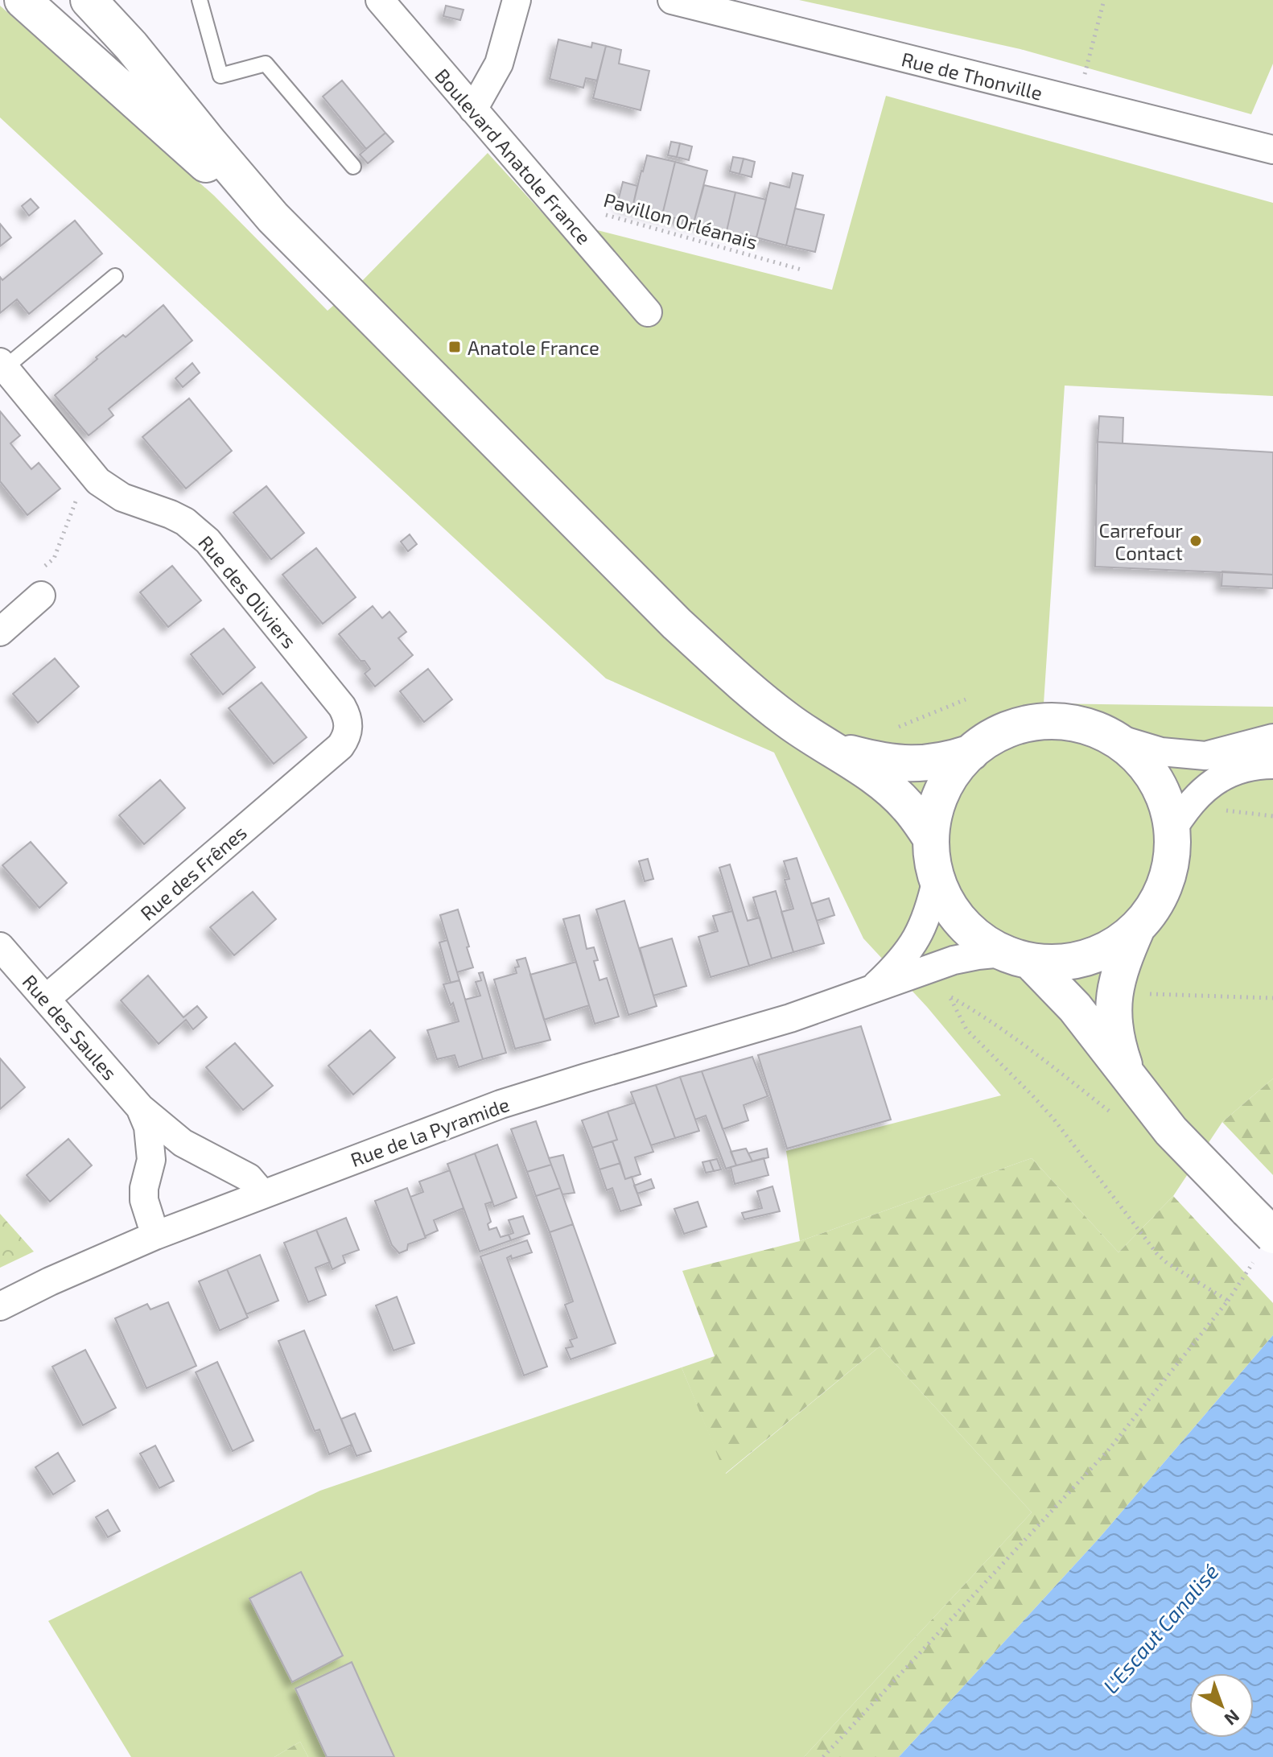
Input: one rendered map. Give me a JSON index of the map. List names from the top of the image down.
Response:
{
  "streets": {
    "street": [
      "Rue de Thonville",
      "Boulevard Anatole France",
      "Rue des Oliviers",
      "Rue des Frênes",
      "Rue des Saules",
      "Rue de la Pyramide"
    ],
    "path": ["Pavillon Orléanais"]
  },
  "crossings": [
    ["Boulevard Anatole France", "Pavillon Orléanais"],
    ["Rue des Oliviers", "Rue des Frênes"],
    ["Rue des Frênes", "Rue des Saules"],
    ["Rue des Saules", "Rue de la Pyramide"]
  ],
  "water": ["L'Escaut Canalisé"],
  "places": {
    "transit": ["Anatole France"],
    "other": ["Carrefour Contact"]
  },
  "north": "bottom right"
}
